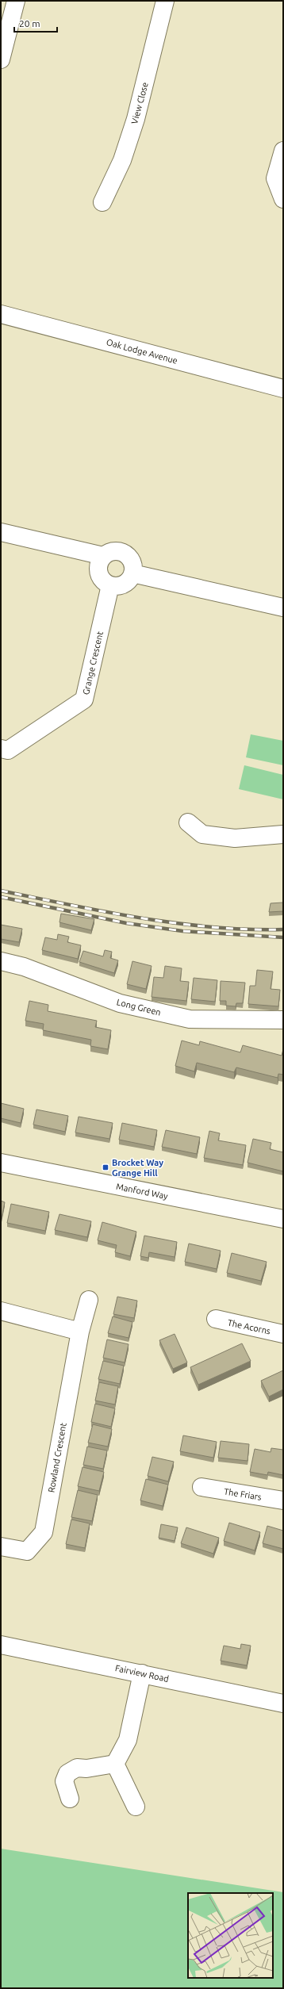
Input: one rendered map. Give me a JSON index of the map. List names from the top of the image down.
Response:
{
  "streets": {
    "street": [
      "View Close",
      "Oak Lodge Avenue",
      "Grange Crescent",
      "Long Green",
      "Manford Way",
      "The Acorns",
      "Rowland Crescent",
      "The Friars",
      "Fairview Road"
    ]
  },
  "places": {
    "transit": ["Brocket Way Grange Hill"]
  },
  "scale_bar": "20 m"
}
